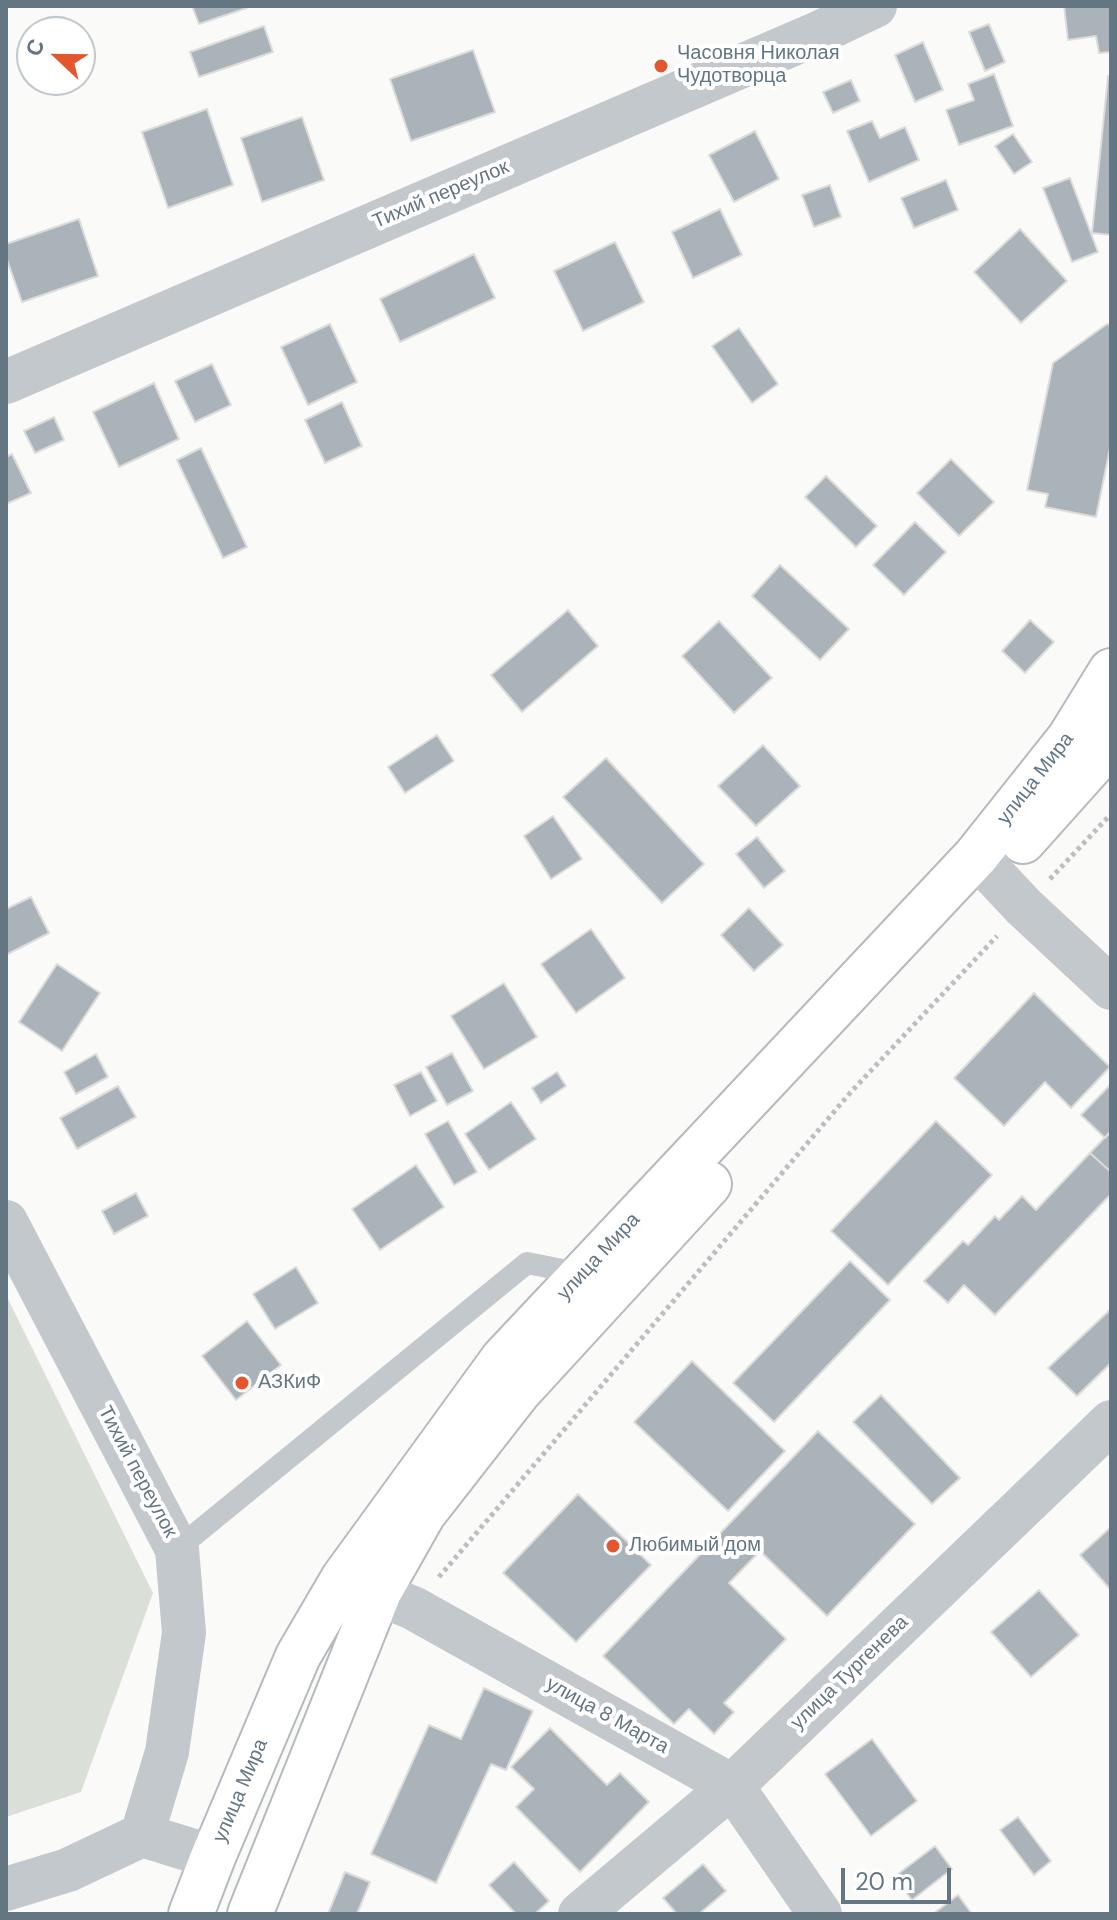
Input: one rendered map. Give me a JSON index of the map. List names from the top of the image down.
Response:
{
  "streets": {
    "main road": ["улица Мира"],
    "street": ["Тихий переулок", "улица Тургенева", "улица 8 Марта"]
  },
  "crossings": [
    ["улица Мира", "улица 8 Марта"],
    ["улица Тургенева", "улица 8 Марта"]
  ],
  "places": ["Часовня Николая Чудотворца", "АЗКиФ", "Любимый дом"],
  "scale_bar": "20 m",
  "north": "left"
}
